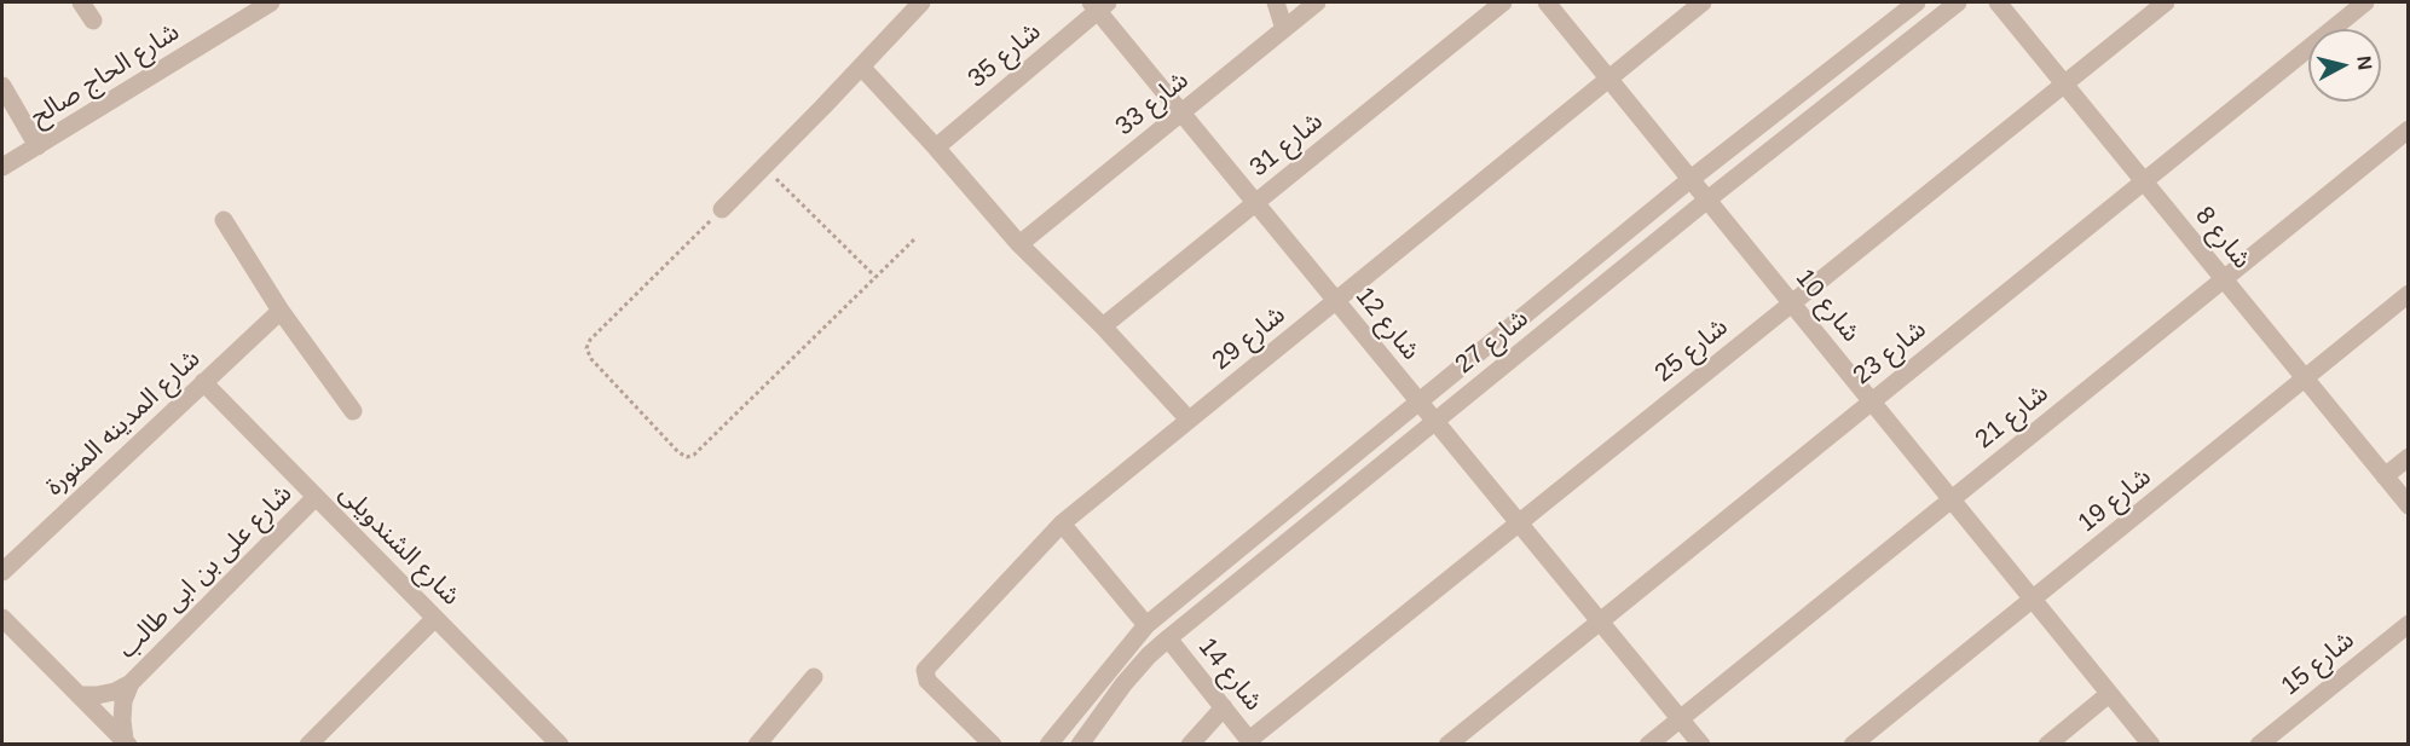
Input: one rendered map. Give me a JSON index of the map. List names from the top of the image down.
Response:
{
  "streets": {
    "street": [
      "شارع 35",
      "شارع الحاج صالح",
      "شارع 33",
      "شارع 31",
      "شارع 8",
      "شارع 10",
      "شارع 12",
      "شارع 29",
      "شارع 27",
      "شارع 25",
      "شارع 23",
      "شارع 21",
      "شارع المدينه المنورة",
      "شارع 19",
      "شارع الشندويلى",
      "شارع على بن ابى طالب",
      "شارع 15",
      "شارع 14"
    ]
  },
  "crossings": [
    ["شارع 35", "شارع 12"],
    ["شارع 33", "شارع 12"],
    ["شارع 31", "شارع 12"],
    ["شارع 8", "شارع 25"],
    ["شارع 8", "شارع 23"],
    ["شارع 8", "شارع 21"],
    ["شارع 8", "شارع 19"],
    ["شارع 10", "شارع 29"],
    ["شارع 10", "شارع 27"],
    ["شارع 10", "شارع 25"],
    ["شارع 10", "شارع 23"],
    ["شارع 10", "شارع 21"],
    ["شارع 10", "شارع 19"],
    ["شارع 12", "شارع 29"],
    ["شارع 12", "شارع 27"],
    ["شارع 12", "شارع 25"],
    ["شارع 12", "شارع 23"],
    ["شارع 12", "شارع 21"],
    ["شارع 27", "شارع 14"],
    ["شارع 25", "شارع 14"],
    ["شارع المدينه المنورة", "شارع الشندويلى"],
    ["شارع الشندويلى", "شارع على بن ابى طالب"]
  ],
  "north": "right"
}
